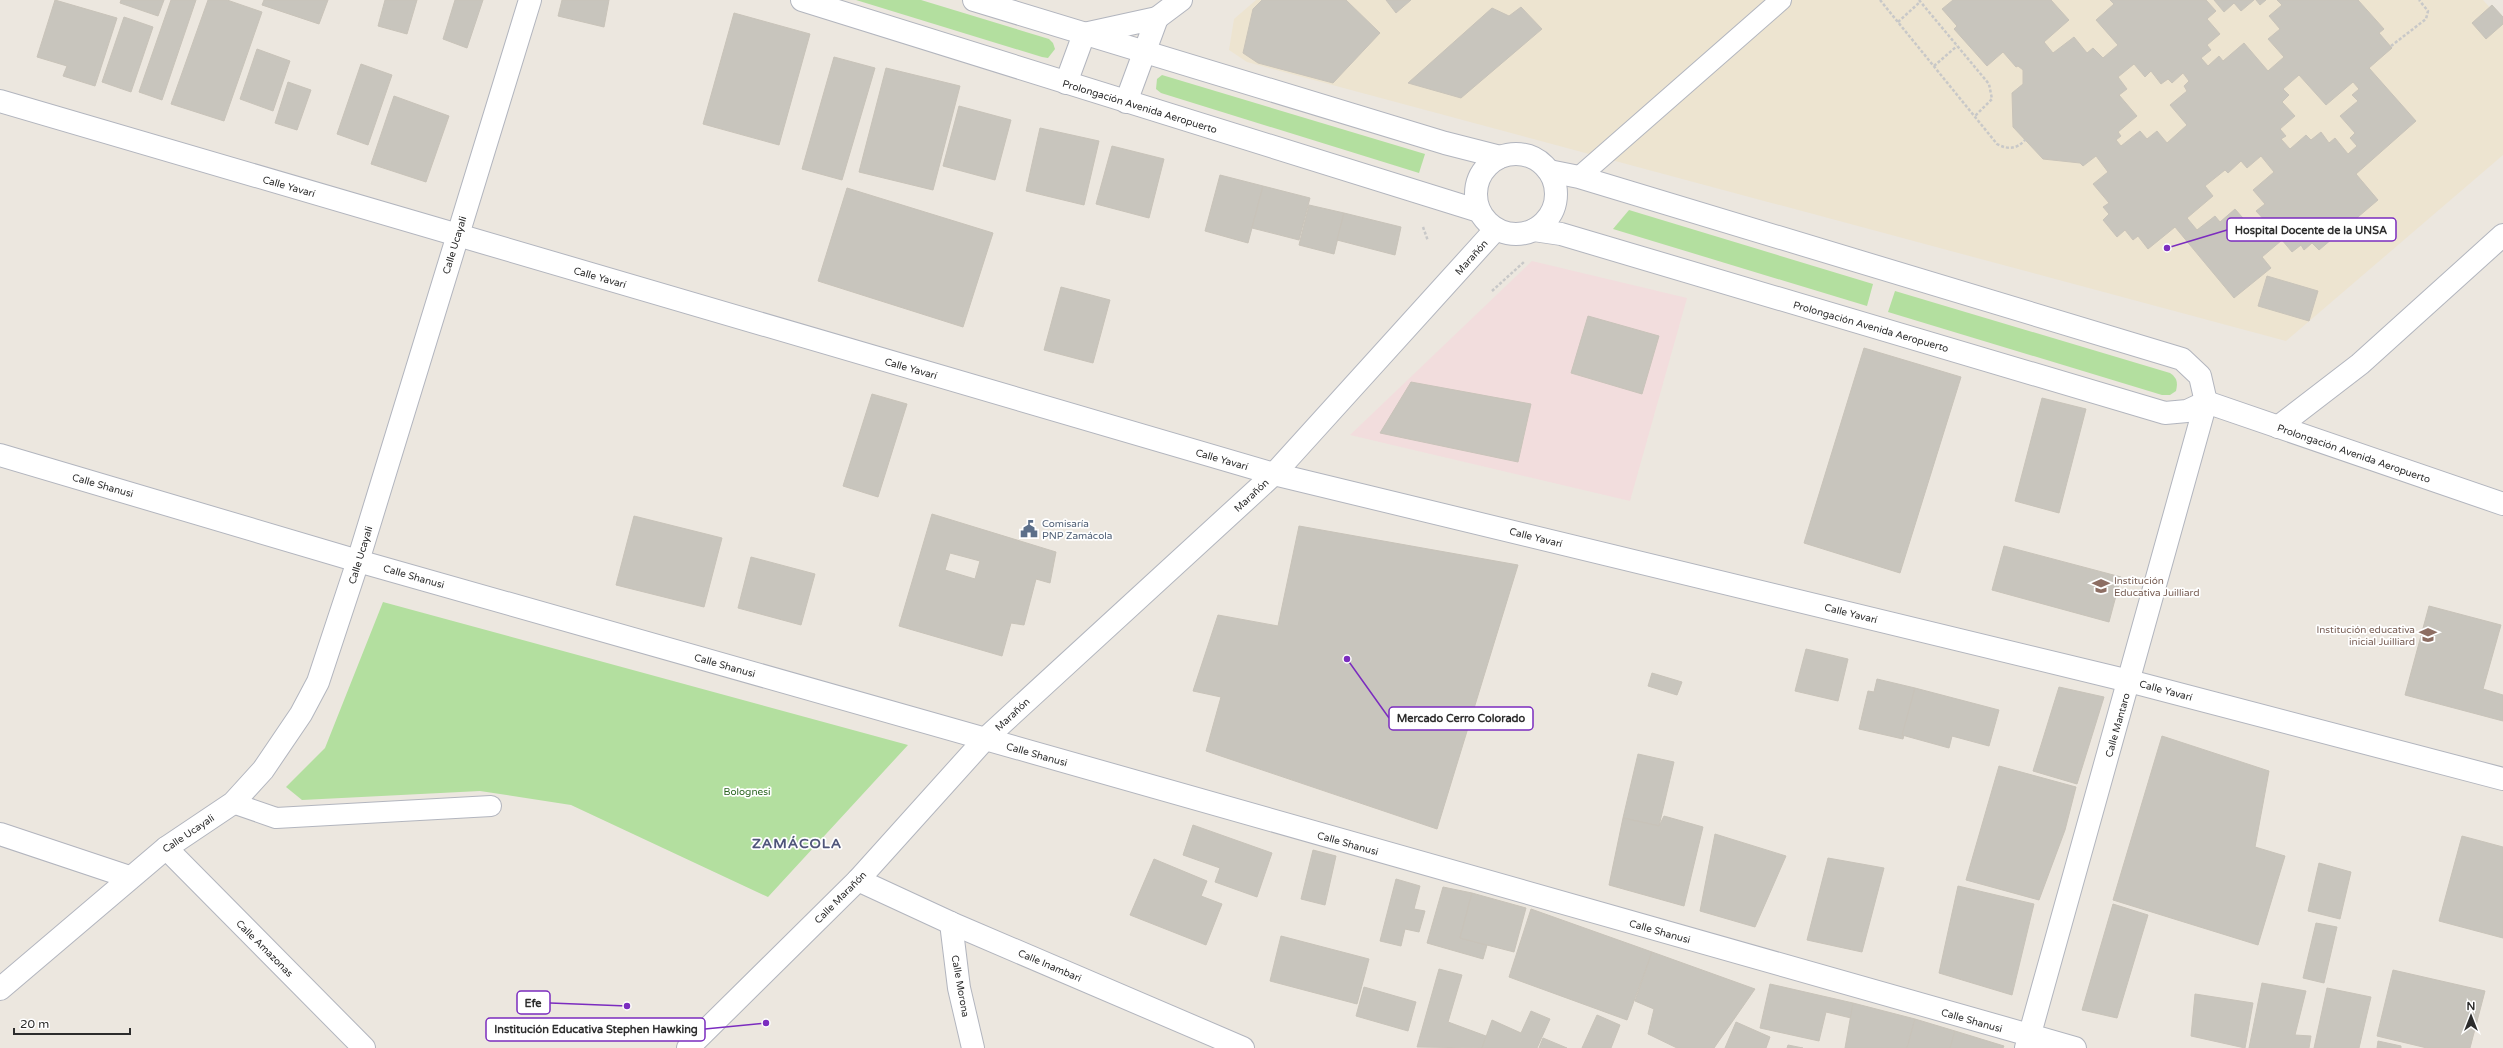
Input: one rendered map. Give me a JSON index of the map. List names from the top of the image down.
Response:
{
  "streets": {
    "street": [
      "Prolongación Avenida Aeropuerto",
      "Calle Yavarí",
      "Calle Ucayali",
      "Marañón",
      "Calle Shanusi",
      "Calle Mantaro",
      "Calle Marañón",
      "Calle Amazonas",
      "Calle Inambari",
      "Calle Morona"
    ]
  },
  "crossings": [
    ["Prolongación Avenida Aeropuerto", "Marañón"],
    ["Prolongación Avenida Aeropuerto", "Calle Mantaro"],
    ["Calle Yavarí", "Calle Ucayali"],
    ["Calle Yavarí", "Marañón"],
    ["Calle Yavarí", "Calle Mantaro"],
    ["Calle Ucayali", "Calle Shanusi"],
    ["Calle Ucayali", "Calle Amazonas"],
    ["Marañón", "Calle Shanusi"],
    ["Marañón", "Calle Marañón"],
    ["Calle Shanusi", "Calle Mantaro"],
    ["Calle Shanusi", "Calle Marañón"],
    ["Calle Marañón", "Calle Inambari"],
    ["Calle Inambari", "Calle Morona"]
  ],
  "districts": ["ZAMÁCOLA"],
  "parks": ["Bolognesi"],
  "places": {
    "other": [
      "Hospital Docente de la UNSA",
      "Mercado Cerro Colorado",
      "Efe",
      "Institución Educativa Stephen Hawking"
    ],
    "public building": ["Comisaría PNP Zamácola"],
    "school or university": ["Institución Educativa Juilliard", "Institución educativa inicial Juilliard"]
  },
  "scale_bar": "20 m",
  "north": "top"
}
